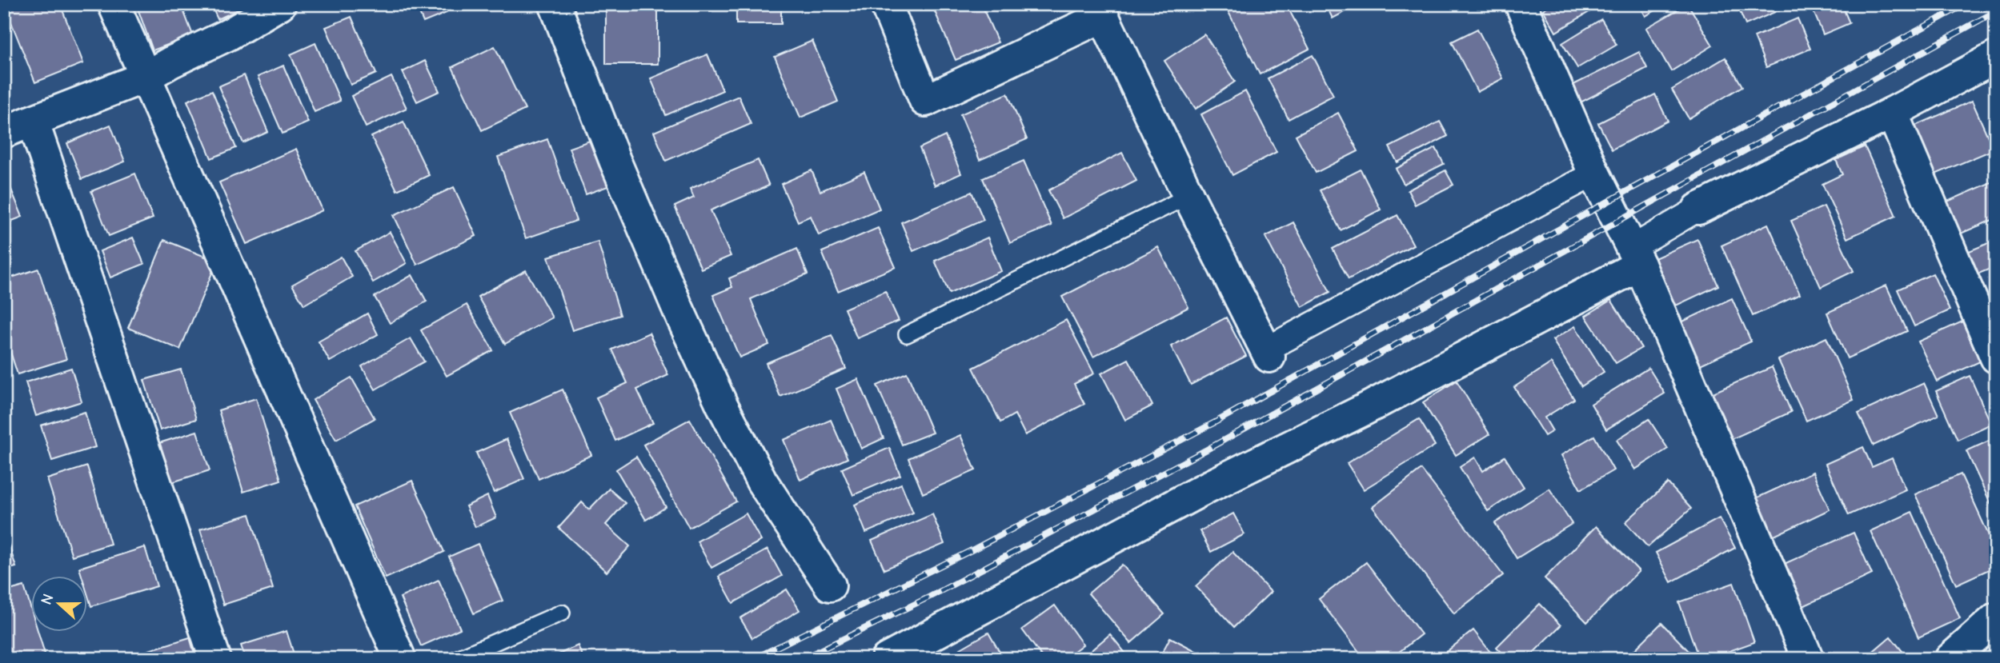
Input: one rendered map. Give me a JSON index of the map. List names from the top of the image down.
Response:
{
  "north": "left"
}
